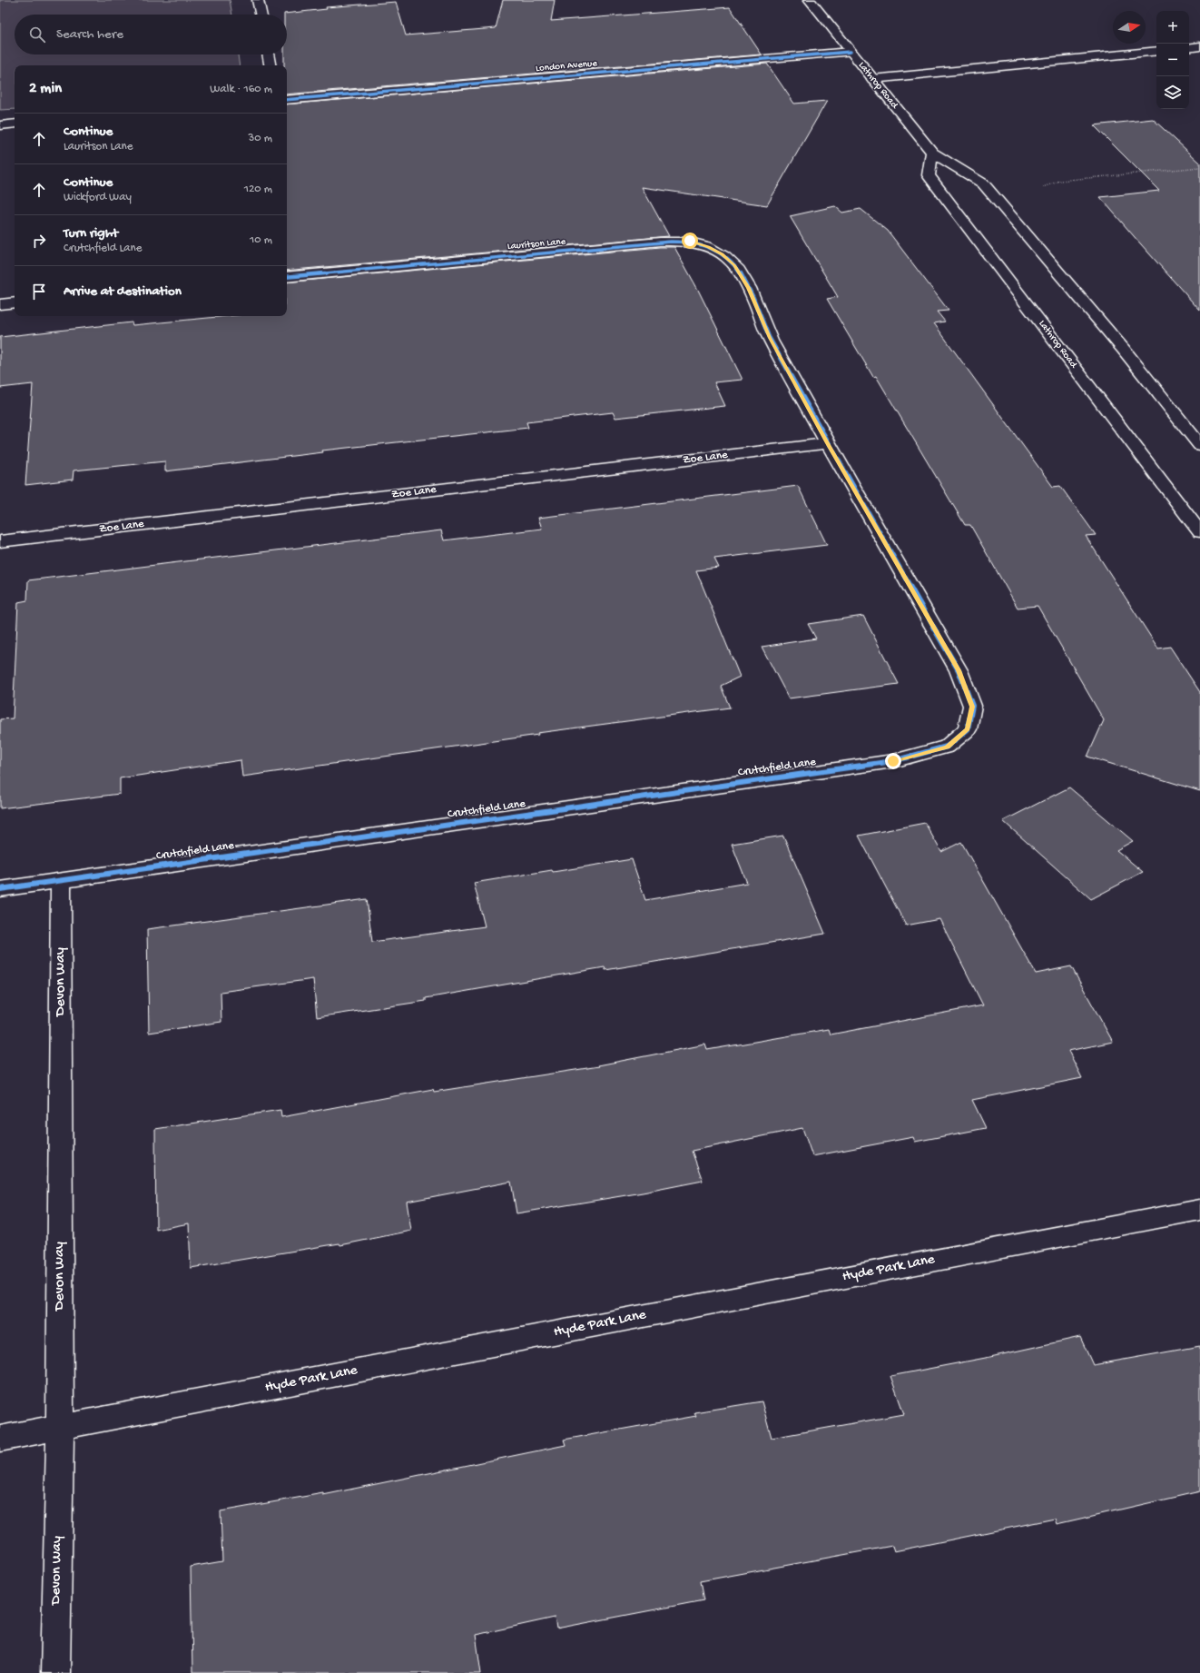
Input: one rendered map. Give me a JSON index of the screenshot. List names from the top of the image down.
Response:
{
  "streets": {
    "street": [
      "London Avenue",
      "Lathrop Road",
      "Lauritson Lane",
      "Zoe Lane",
      "Crutchfield Lane",
      "Devon Way",
      "Hyde Park Lane"
    ]
  },
  "crossings": [
    ["London Avenue", "Lathrop Road"],
    ["Lauritson Lane", "Zoe Lane"],
    ["Lauritson Lane", "Crutchfield Lane"],
    ["Crutchfield Lane", "Devon Way"],
    ["Devon Way", "Hyde Park Lane"]
  ],
  "north": "right",
  "page": {
    "map_buttons": ["+", "−"],
    "search": "Search here",
    "heading": ["2 min", "Walk · 160 m"],
    "list": [
      ["Continue", "Lauritson Lane", "30 m"],
      ["Continue", "Wickford Way", "120 m"],
      ["Turn right", "Crutchfield Lane", "10 m"],
      "Arrive at destination"
    ]
  }
}
